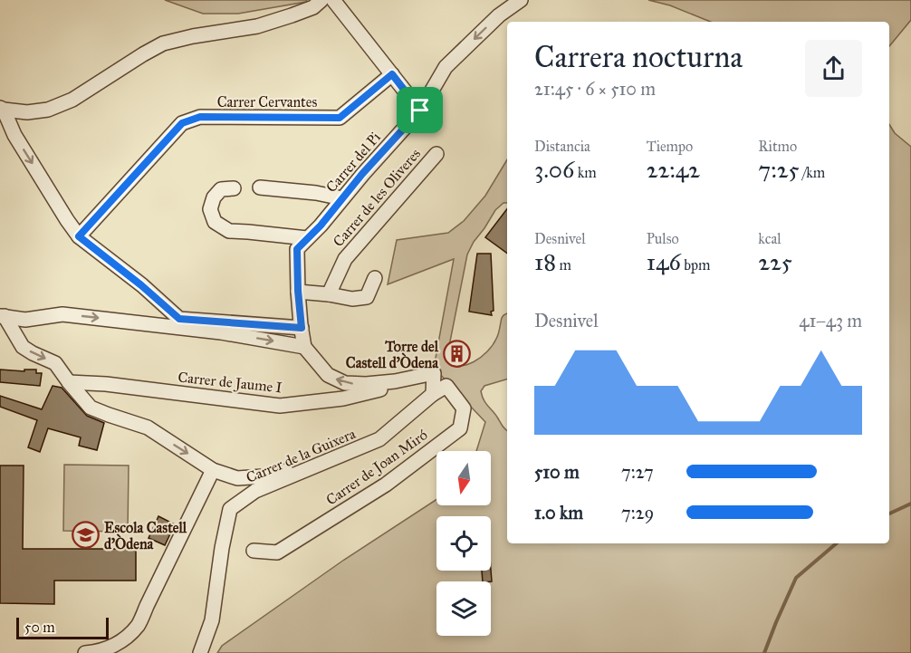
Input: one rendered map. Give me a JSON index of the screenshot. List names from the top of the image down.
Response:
{
  "streets": {
    "street": [
      "Carrer Cervantes",
      "Carrer del Pi",
      "Carrer de les Oliveres",
      "Carrer de Jaume I",
      "Carrer de la Guixera",
      "Carrer de Joan Miró"
    ]
  },
  "crossings": [
    ["Carrer de la Guixera", "Carrer de Joan Miró"]
  ],
  "places": {
    "building": ["Torre del Castell d'Òdena"],
    "school or university": ["Escola Castell d'Òdena"]
  },
  "scale_bar": "50 m",
  "north": "bottom",
  "page": {
    "heading": ["Carrera nocturna", "21:45 · 6 × 510 m"],
    "stats": [
      ["Distancia", "3.06 km"],
      ["Tiempo", "22:42"],
      ["Ritmo", "7:25 /km"],
      ["Desnivel", "18 m"],
      ["Pulso", "146 bpm"],
      ["kcal", "225"]
    ],
    "chart": ["Desnivel", "41–43 m"],
    "list": [
      {
        "name": "510 m",
        "note": "7:27"
      },
      {
        "name": "1.0 km",
        "note": "7:29"
      }
    ],
    "scale": "50 m"
  }
}
